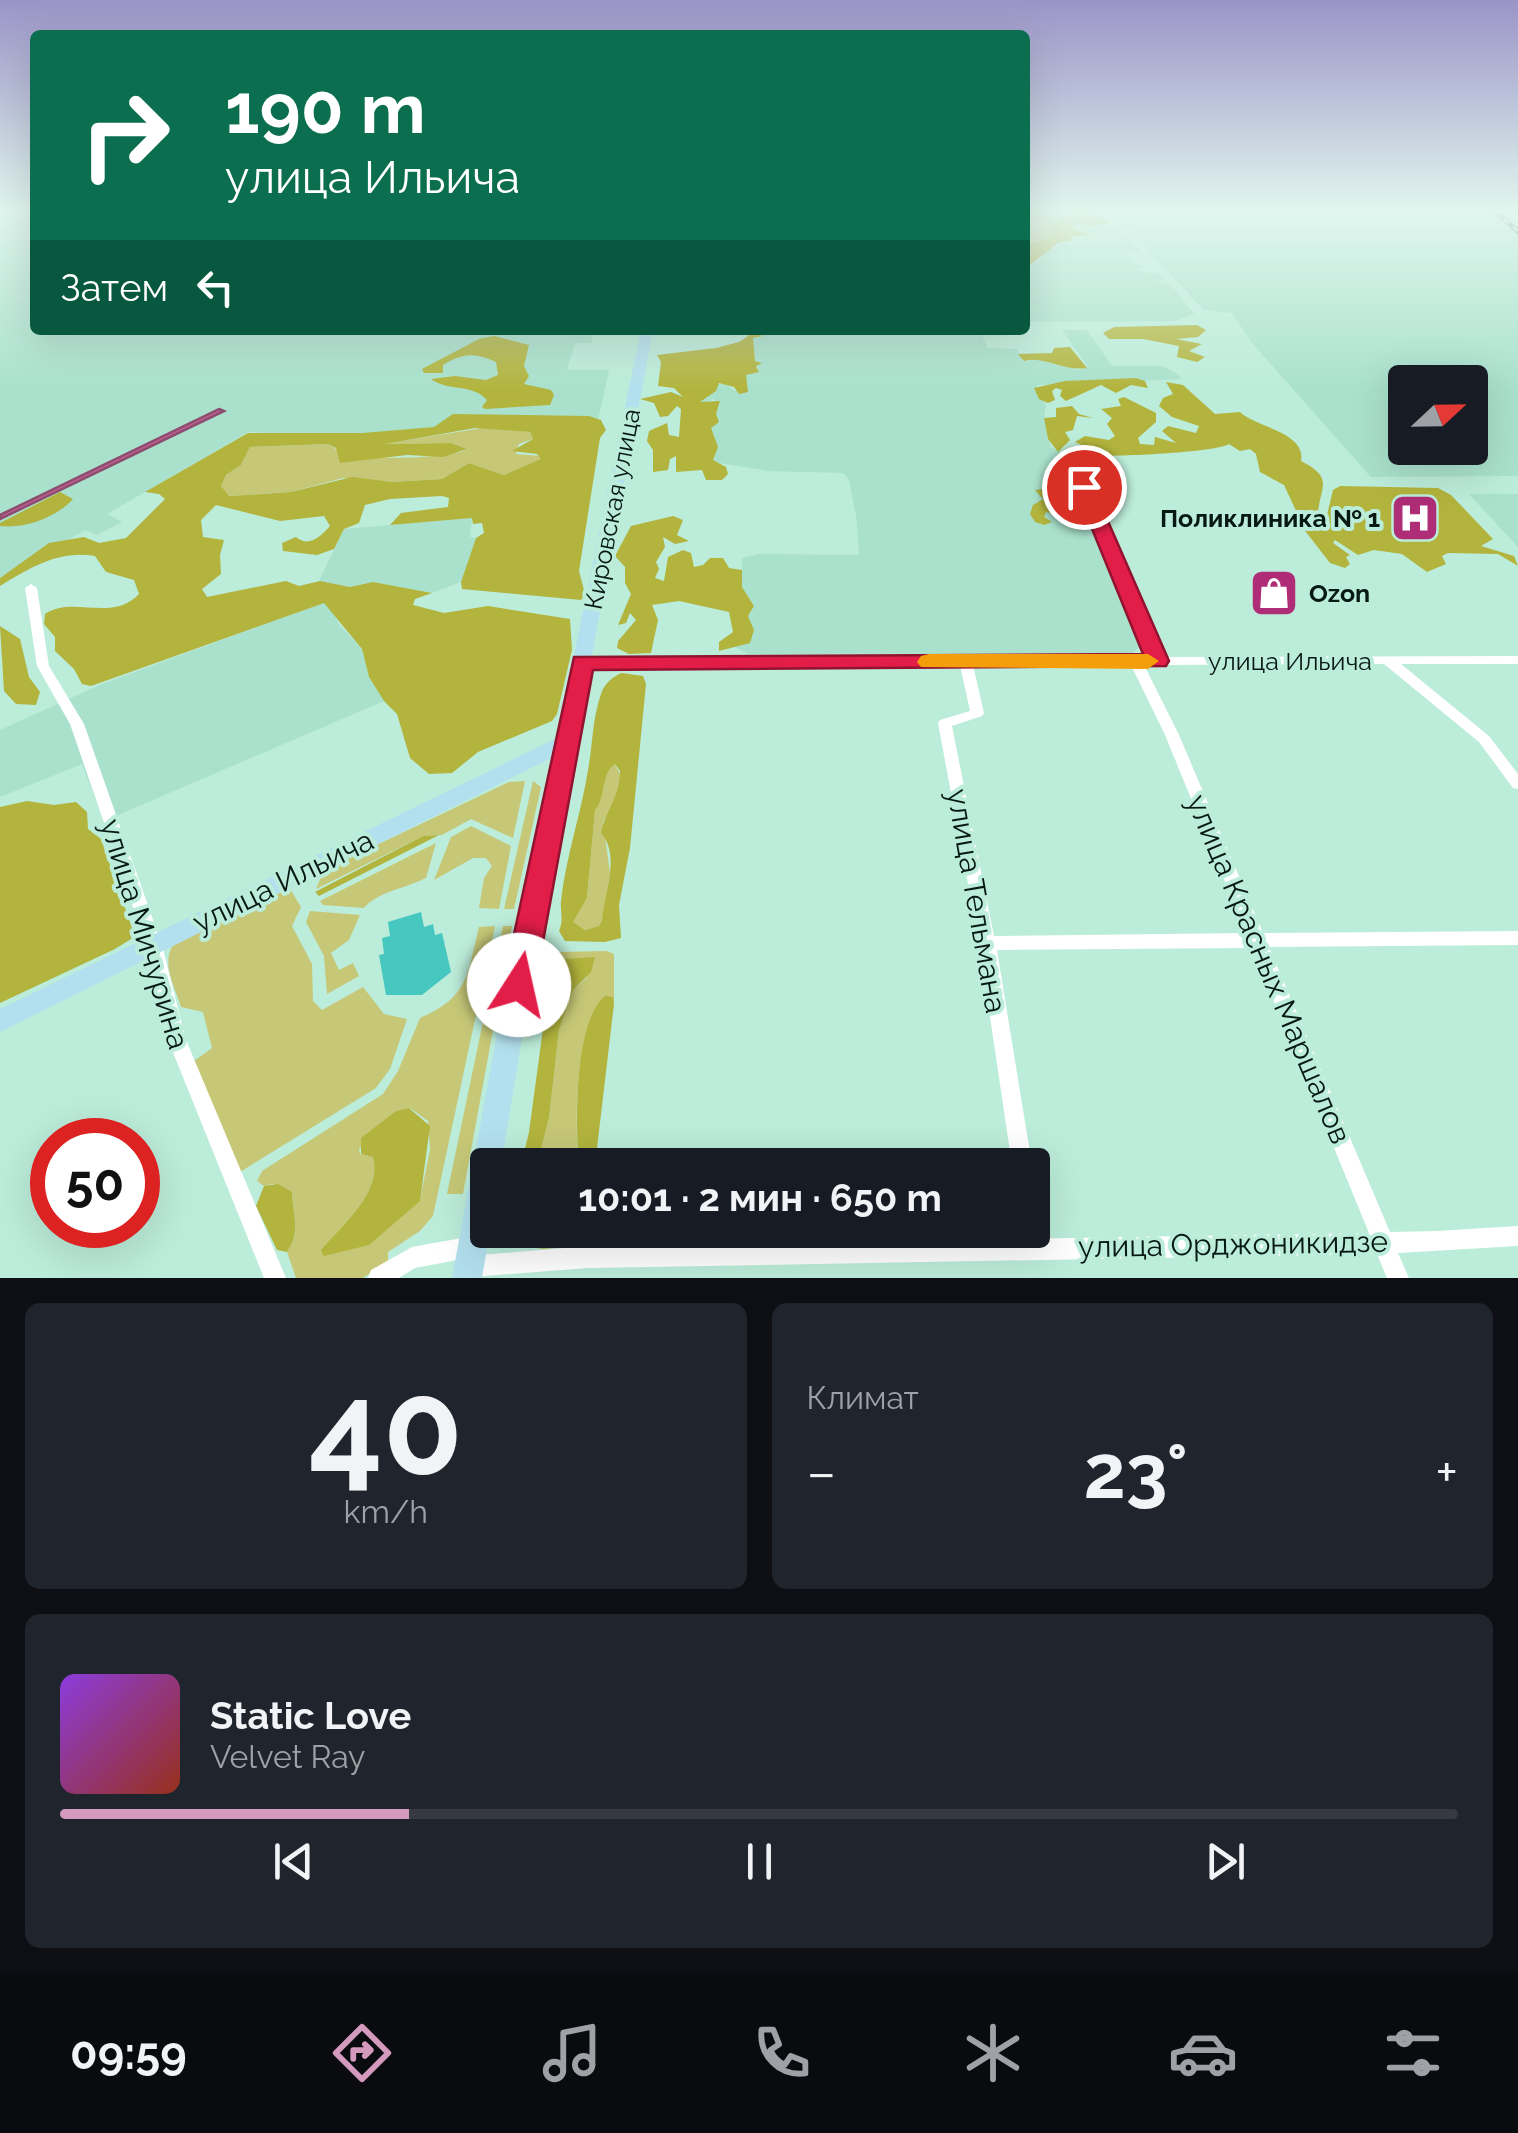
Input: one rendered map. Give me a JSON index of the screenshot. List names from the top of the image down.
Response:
{
  "streets": {
    "main road": ["Кировская улица", "улица Ильича"],
    "street": [
      "улица Тельмана",
      "улица Мичурина",
      "улица Красных Маршалов",
      "улица Орджоникидзе"
    ]
  },
  "crossings": [
    ["Кировская улица", "улица Ильича"],
    ["Кировская улица", "улица Орджоникидзе"],
    ["улица Ильича", "улица Тельмана"],
    ["улица Ильича", "улица Мичурина"],
    ["улица Ильича", "улица Красных Маршалов"],
    ["улица Красных Маршалов", "улица Орджоникидзе"]
  ],
  "places": {
    "hospital": ["Поликлиника № 1"],
    "shop": ["Ozon"]
  },
  "north": "right",
  "page": {
    "turn": ["190 m", "улица Ильича"],
    "then": "Затем",
    "limit": "50",
    "trip": "10:01 · 2 мин · 650 m",
    "tile": [
      ["40", "km/h"],
      "Климат"
    ],
    "heat": ["−", "23°", "+"],
    "song": ["Static Love", "Velvet Ray"],
    "tabs": "09:59"
  }
}
